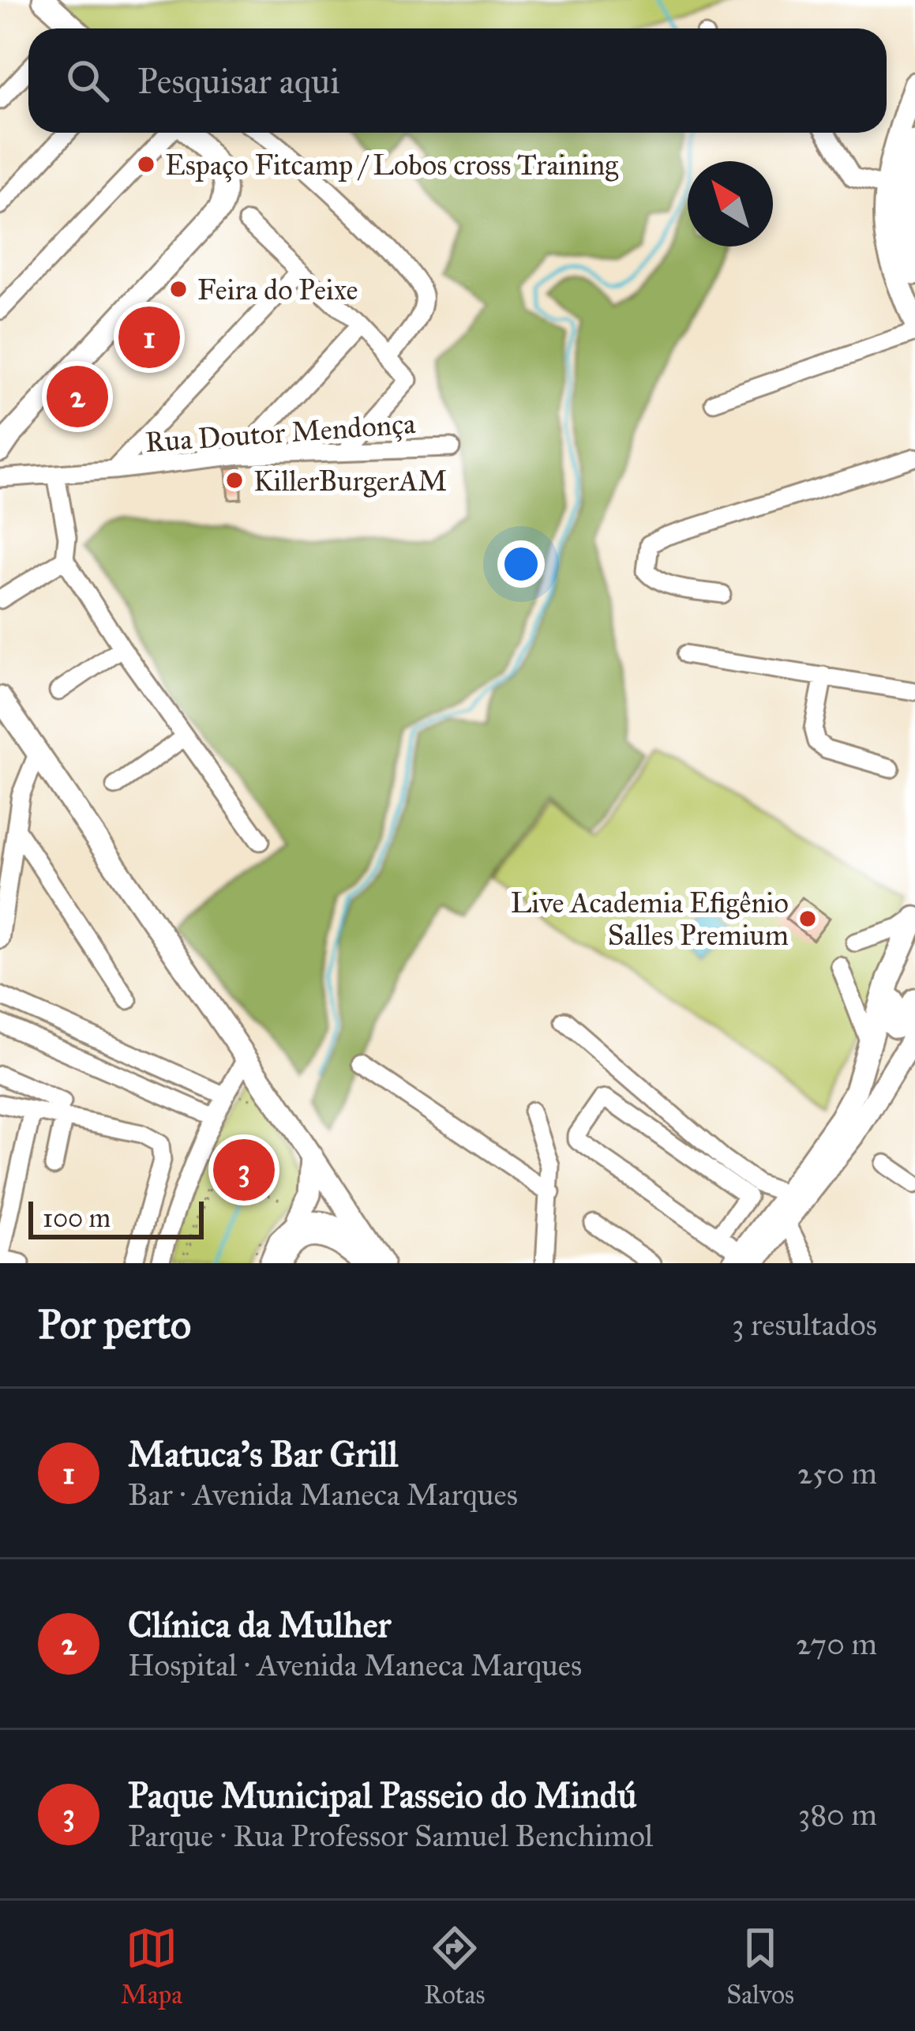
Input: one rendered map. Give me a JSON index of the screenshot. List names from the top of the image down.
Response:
{
  "streets": {
    "street": ["Rua Doutor Mendonça"]
  },
  "places": [
    "Espaço Fitcamp / Lobos cross Training",
    "Feira do Peixe",
    "KillerBurgerAM",
    "Live Academia Efigênio Salles Premium"
  ],
  "scale_bar": "100 m",
  "north": "top left",
  "page": {
    "search": "Pesquisar aqui",
    "pins": ["1", "2", "3"],
    "scale": "100 m",
    "heading": ["Por perto", "3 resultados"],
    "list": [
      {
        "mark": "1",
        "name": "Matuca's Bar Grill",
        "note": "Bar · Avenida Maneca Marques",
        "value": "250 m"
      },
      {
        "mark": "2",
        "name": "Clínica da Mulher",
        "note": "Hospital · Avenida Maneca Marques",
        "value": "270 m"
      },
      {
        "mark": "3",
        "name": "Paque Municipal Passeio do Mindú",
        "note": "Parque · Rua Professor Samuel Benchimol",
        "value": "380 m"
      }
    ],
    "nav": ["Mapa", "Rotas", "Salvos"]
  }
}
